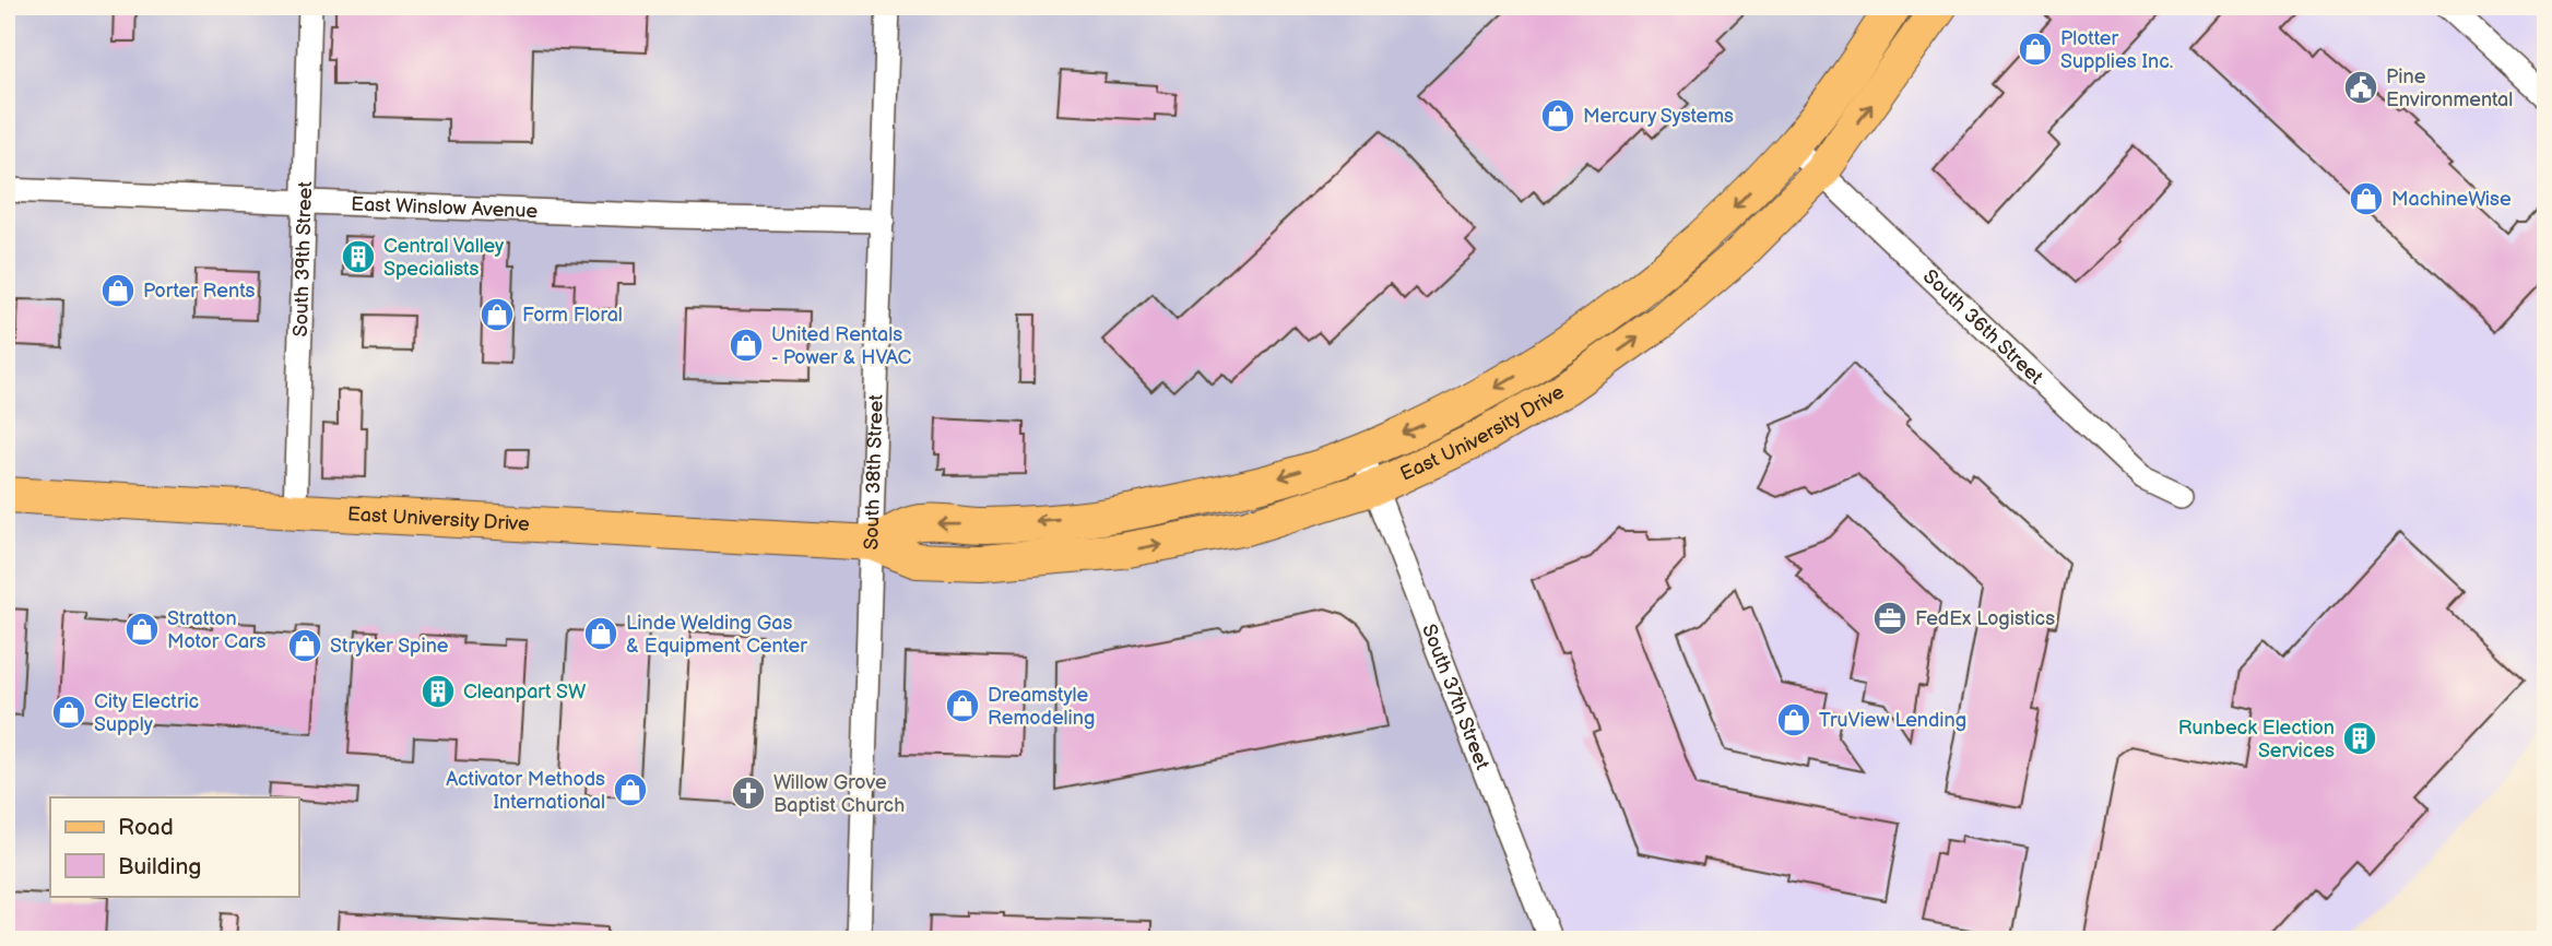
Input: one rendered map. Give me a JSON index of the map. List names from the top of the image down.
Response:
{
  "streets": {
    "main road": ["East University Drive"],
    "street": [
      "East Winslow Avenue",
      "South 39th Street",
      "South 36th Street",
      "South 38th Street",
      "South 37th Street"
    ]
  },
  "crossings": [
    ["East Winslow Avenue", "South 39th Street"],
    ["East Winslow Avenue", "South 38th Street"],
    ["South 39th Street", "East University Drive"],
    ["South 36th Street", "East University Drive"],
    ["East University Drive", "South 38th Street"],
    ["East University Drive", "South 37th Street"]
  ],
  "places": {
    "shop": [
      "Plotter Supplies Inc.",
      "Mercury Systems",
      "MachineWise",
      "Porter Rents",
      "Form Floral",
      "United Rentals - Power & HVAC",
      "Stratton Motor Cars",
      "Linde Welding Gas & Equipment Center",
      "Stryker Spine",
      "Dreamstyle Remodeling",
      "City Electric Supply",
      "TruView Lending",
      "Activator Methods International"
    ],
    "public building": ["Pine Environmental"],
    "building": ["Central Valley Specialists", "Cleanpart SW", "Runbeck Election Services"],
    "office": ["FedEx Logistics"],
    "church": ["Willow Grove Baptist Church"]
  },
  "legend": ["Road", "Building"]
}
